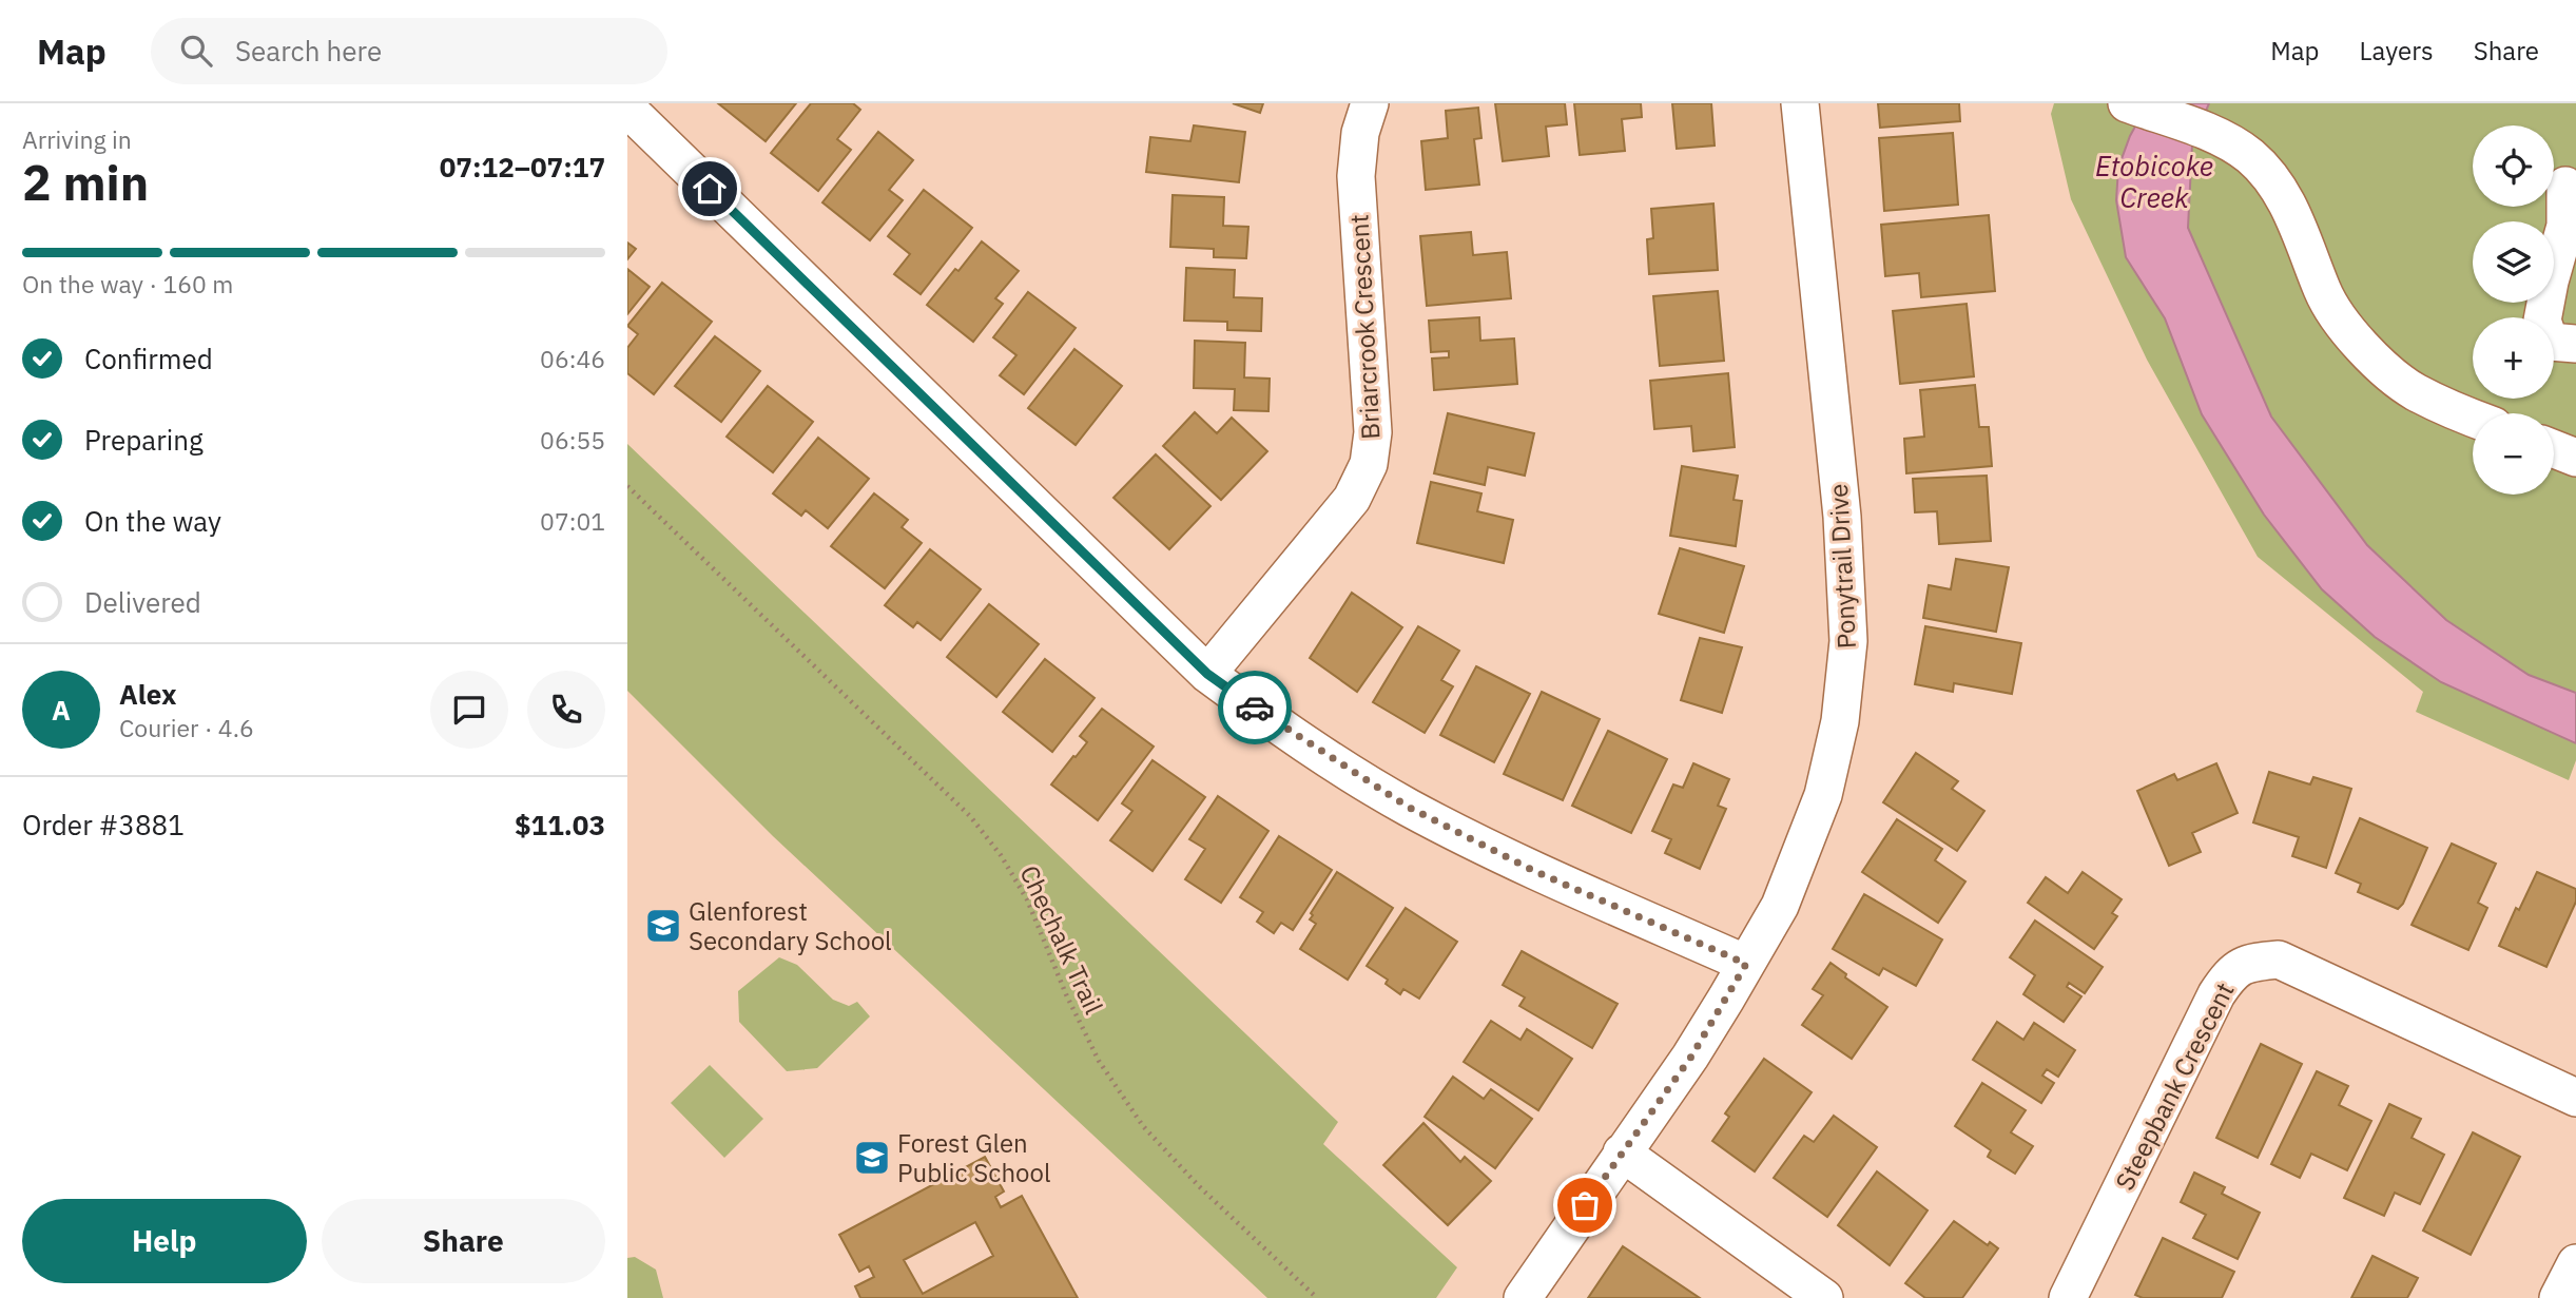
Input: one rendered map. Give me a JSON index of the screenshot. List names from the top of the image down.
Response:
{
  "streets": {
    "street": ["Briarcrook Crescent", "Ponytrail Drive", "Steepbank Crescent"],
    "path": ["Chechalk Trail"]
  },
  "water": ["Etobicoke Creek"],
  "places": {
    "school or university": ["Glenforest Secondary School", "Forest Glen Public School"]
  },
  "page": {
    "header": "Map",
    "search": "Search here",
    "nav": ["Map", "Layers", "Share"],
    "heading": ["2 min", "Arriving in", "07:12–07:17"],
    "panel": [
      "Alex",
      "Courier · 4.6",
      "Order #3881",
      "$11.03"
    ],
    "map_buttons": ["+", "−"],
    "bar": "On the way · 160 m",
    "list": [
      ["Confirmed", "06:46"],
      ["Preparing", "06:55"],
      ["On the way", "07:01"],
      "Delivered"
    ],
    "round": "A",
    "buttons": ["Help", "Share"]
  }
}
